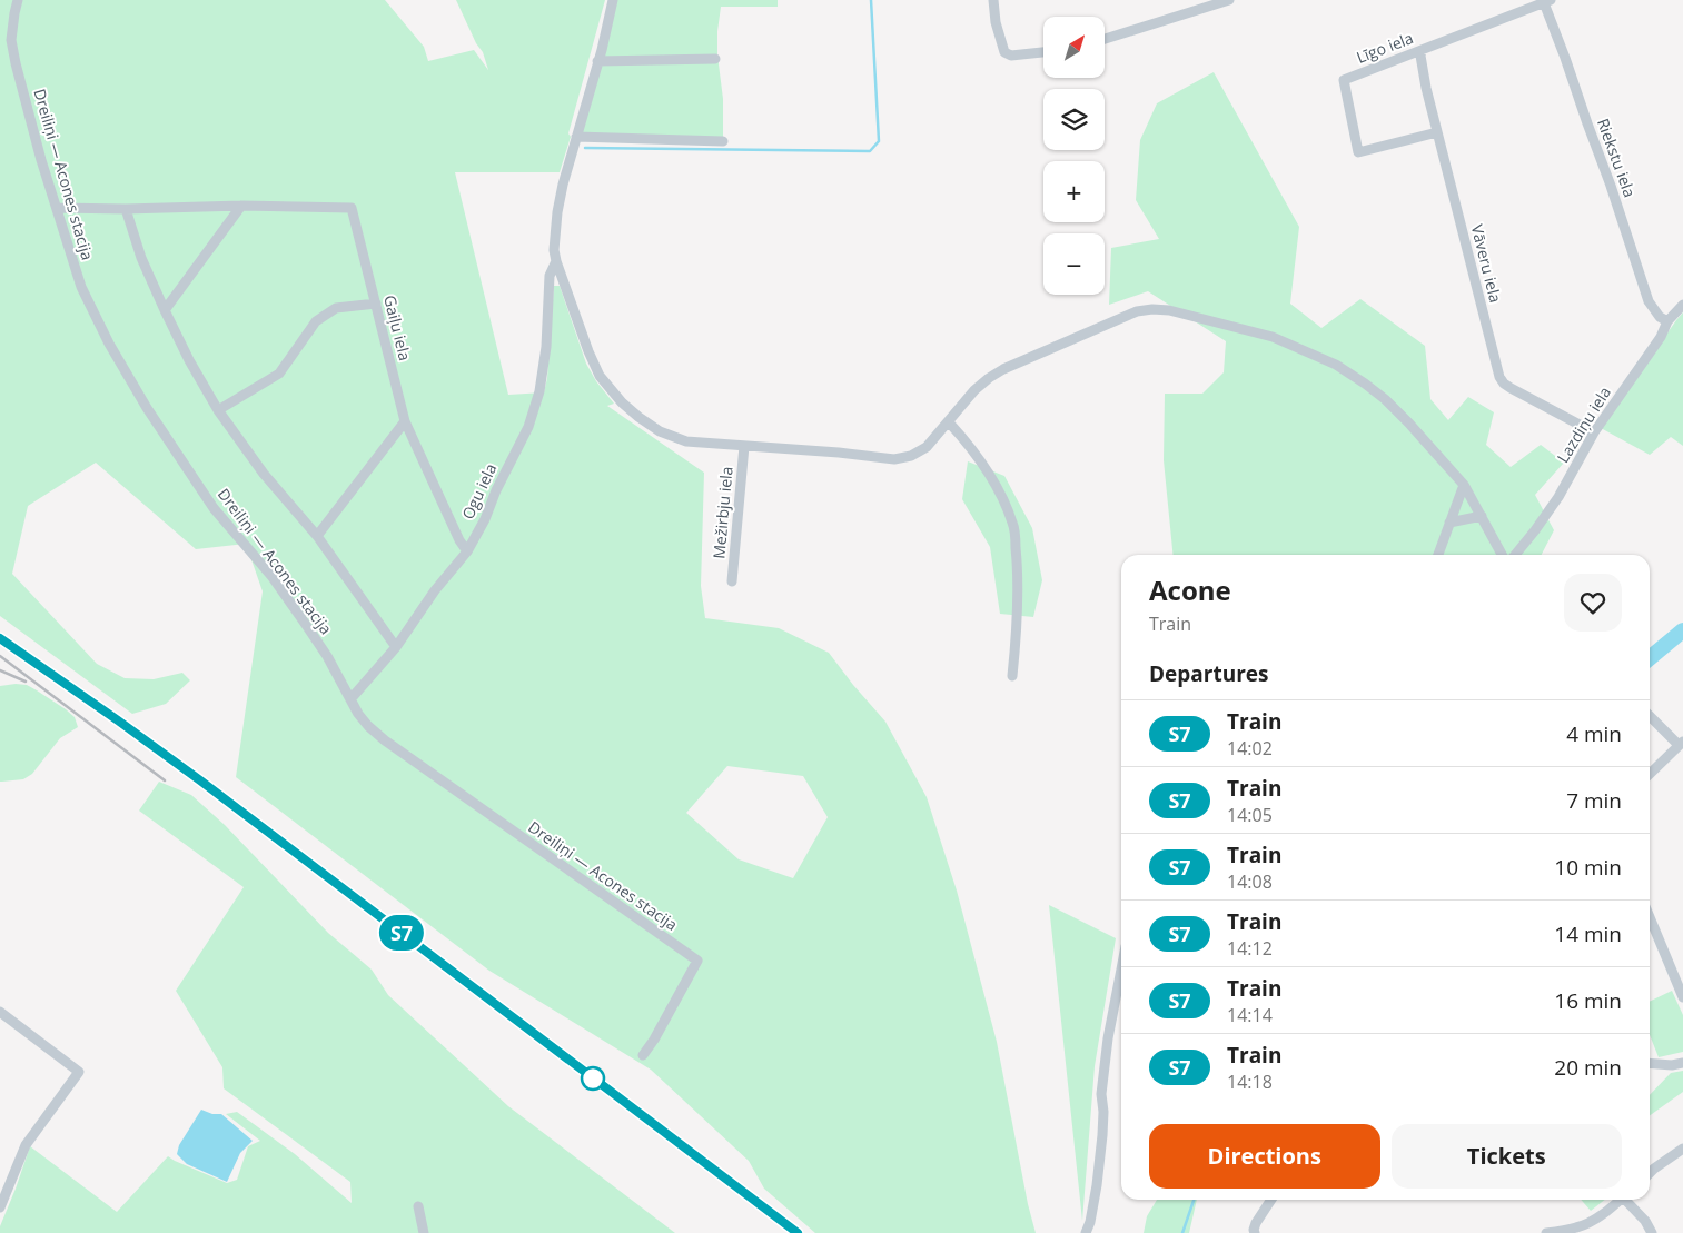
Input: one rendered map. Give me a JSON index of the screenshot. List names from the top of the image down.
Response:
{
  "streets": {
    "street": [
      "Līgo iela",
      "Riekstu iela",
      "Dreiliņi — Acones stacija",
      "Vāveru iela",
      "Gaiļu iela",
      "Lazdiņu iela",
      "Ogu iela",
      "Mežirbju iela"
    ]
  },
  "crossings": [
    ["Līgo iela", "Riekstu iela"],
    ["Līgo iela", "Vāveru iela"],
    ["Riekstu iela", "Lazdiņu iela"],
    ["Dreiliņi — Acones stacija", "Gaiļu iela"],
    ["Dreiliņi — Acones stacija", "Ogu iela"],
    ["Vāveru iela", "Lazdiņu iela"],
    ["Gaiļu iela", "Ogu iela"]
  ],
  "north": "top right",
  "page": {
    "on_map": "S7",
    "map_buttons": ["+", "−"],
    "heading": [
      ["Acone", "Train"],
      "Departures"
    ],
    "list": [
      {
        "mark": "S7",
        "name": "Train",
        "note": "14:02",
        "value": "4 min"
      },
      {
        "mark": "S7",
        "name": "Train",
        "note": "14:05",
        "value": "7 min"
      },
      {
        "mark": "S7",
        "name": "Train",
        "note": "14:08",
        "value": "10 min"
      },
      {
        "mark": "S7",
        "name": "Train",
        "note": "14:12",
        "value": "14 min"
      },
      {
        "mark": "S7",
        "name": "Train",
        "note": "14:14",
        "value": "16 min"
      },
      {
        "mark": "S7",
        "name": "Train",
        "note": "14:18",
        "value": "20 min"
      }
    ],
    "buttons": ["Directions", "Tickets"]
  }
}
